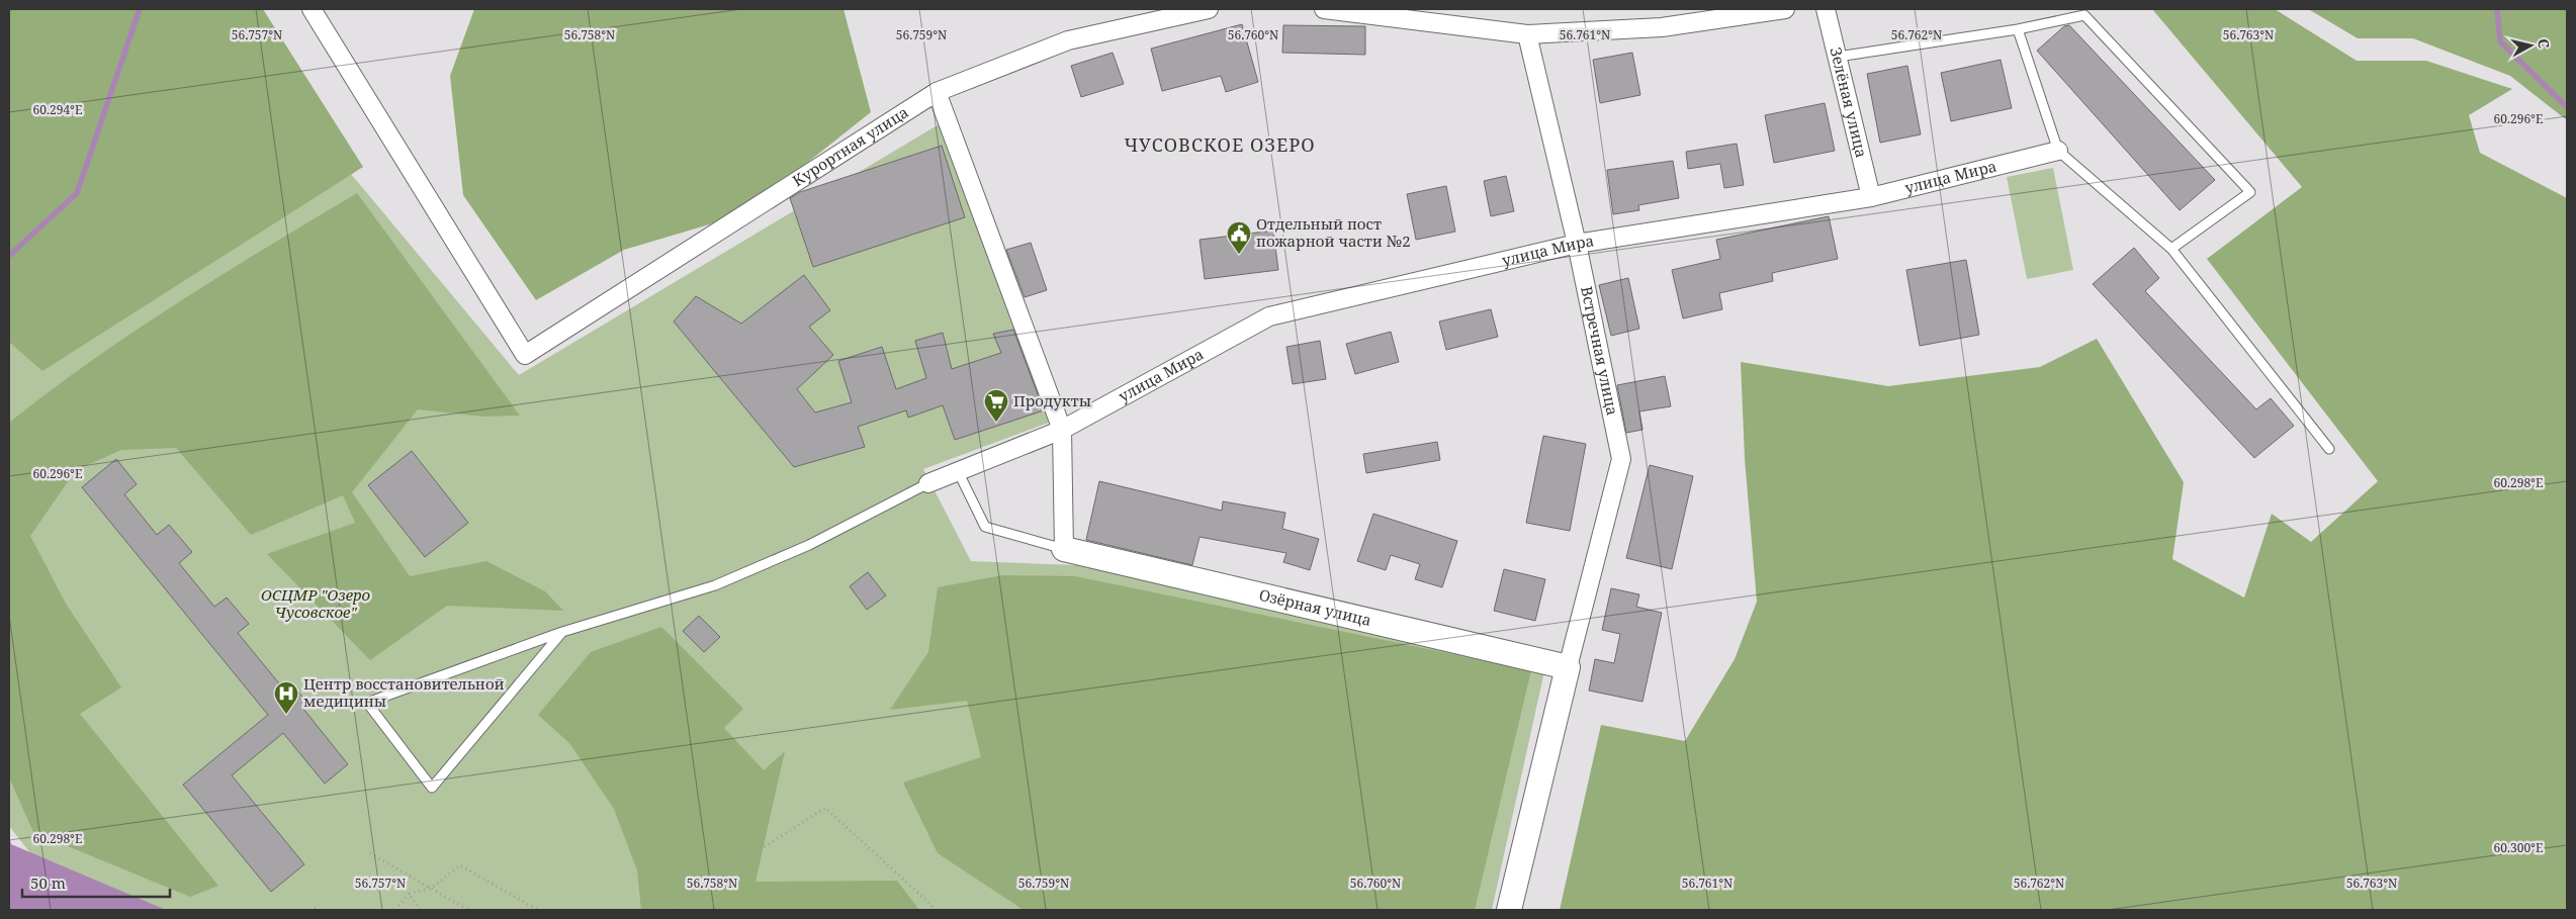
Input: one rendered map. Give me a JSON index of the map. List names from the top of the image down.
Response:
{
  "streets": {
    "street": [
      "Зелёная улица",
      "Курортная улица",
      "улица Мира",
      "Встречная улица",
      "Озёрная улица"
    ]
  },
  "crossings": [
    ["Зелёная улица", "улица Мира"],
    ["улица Мира", "Встречная улица"],
    ["Встречная улица", "Озёрная улица"]
  ],
  "districts": ["ЧУСОВСКОЕ ОЗЕРО"],
  "parks": ["ОСЦМР \"Озеро Чусовское\""],
  "places": {
    "public building": ["Отдельный пост пожарной части №2"],
    "supermarket": ["Продукты"],
    "hospital": ["Центр восстановительной медицины"]
  },
  "scale_bar": "50 m",
  "north": "right",
  "coordinates": [
    "56.757°N",
    "56.758°N",
    "56.759°N",
    "56.760°N",
    "56.761°N",
    "56.762°N",
    "56.763°N",
    "60.294°E",
    "60.296°E",
    "60.298°E",
    "60.300°E"
  ]
}
